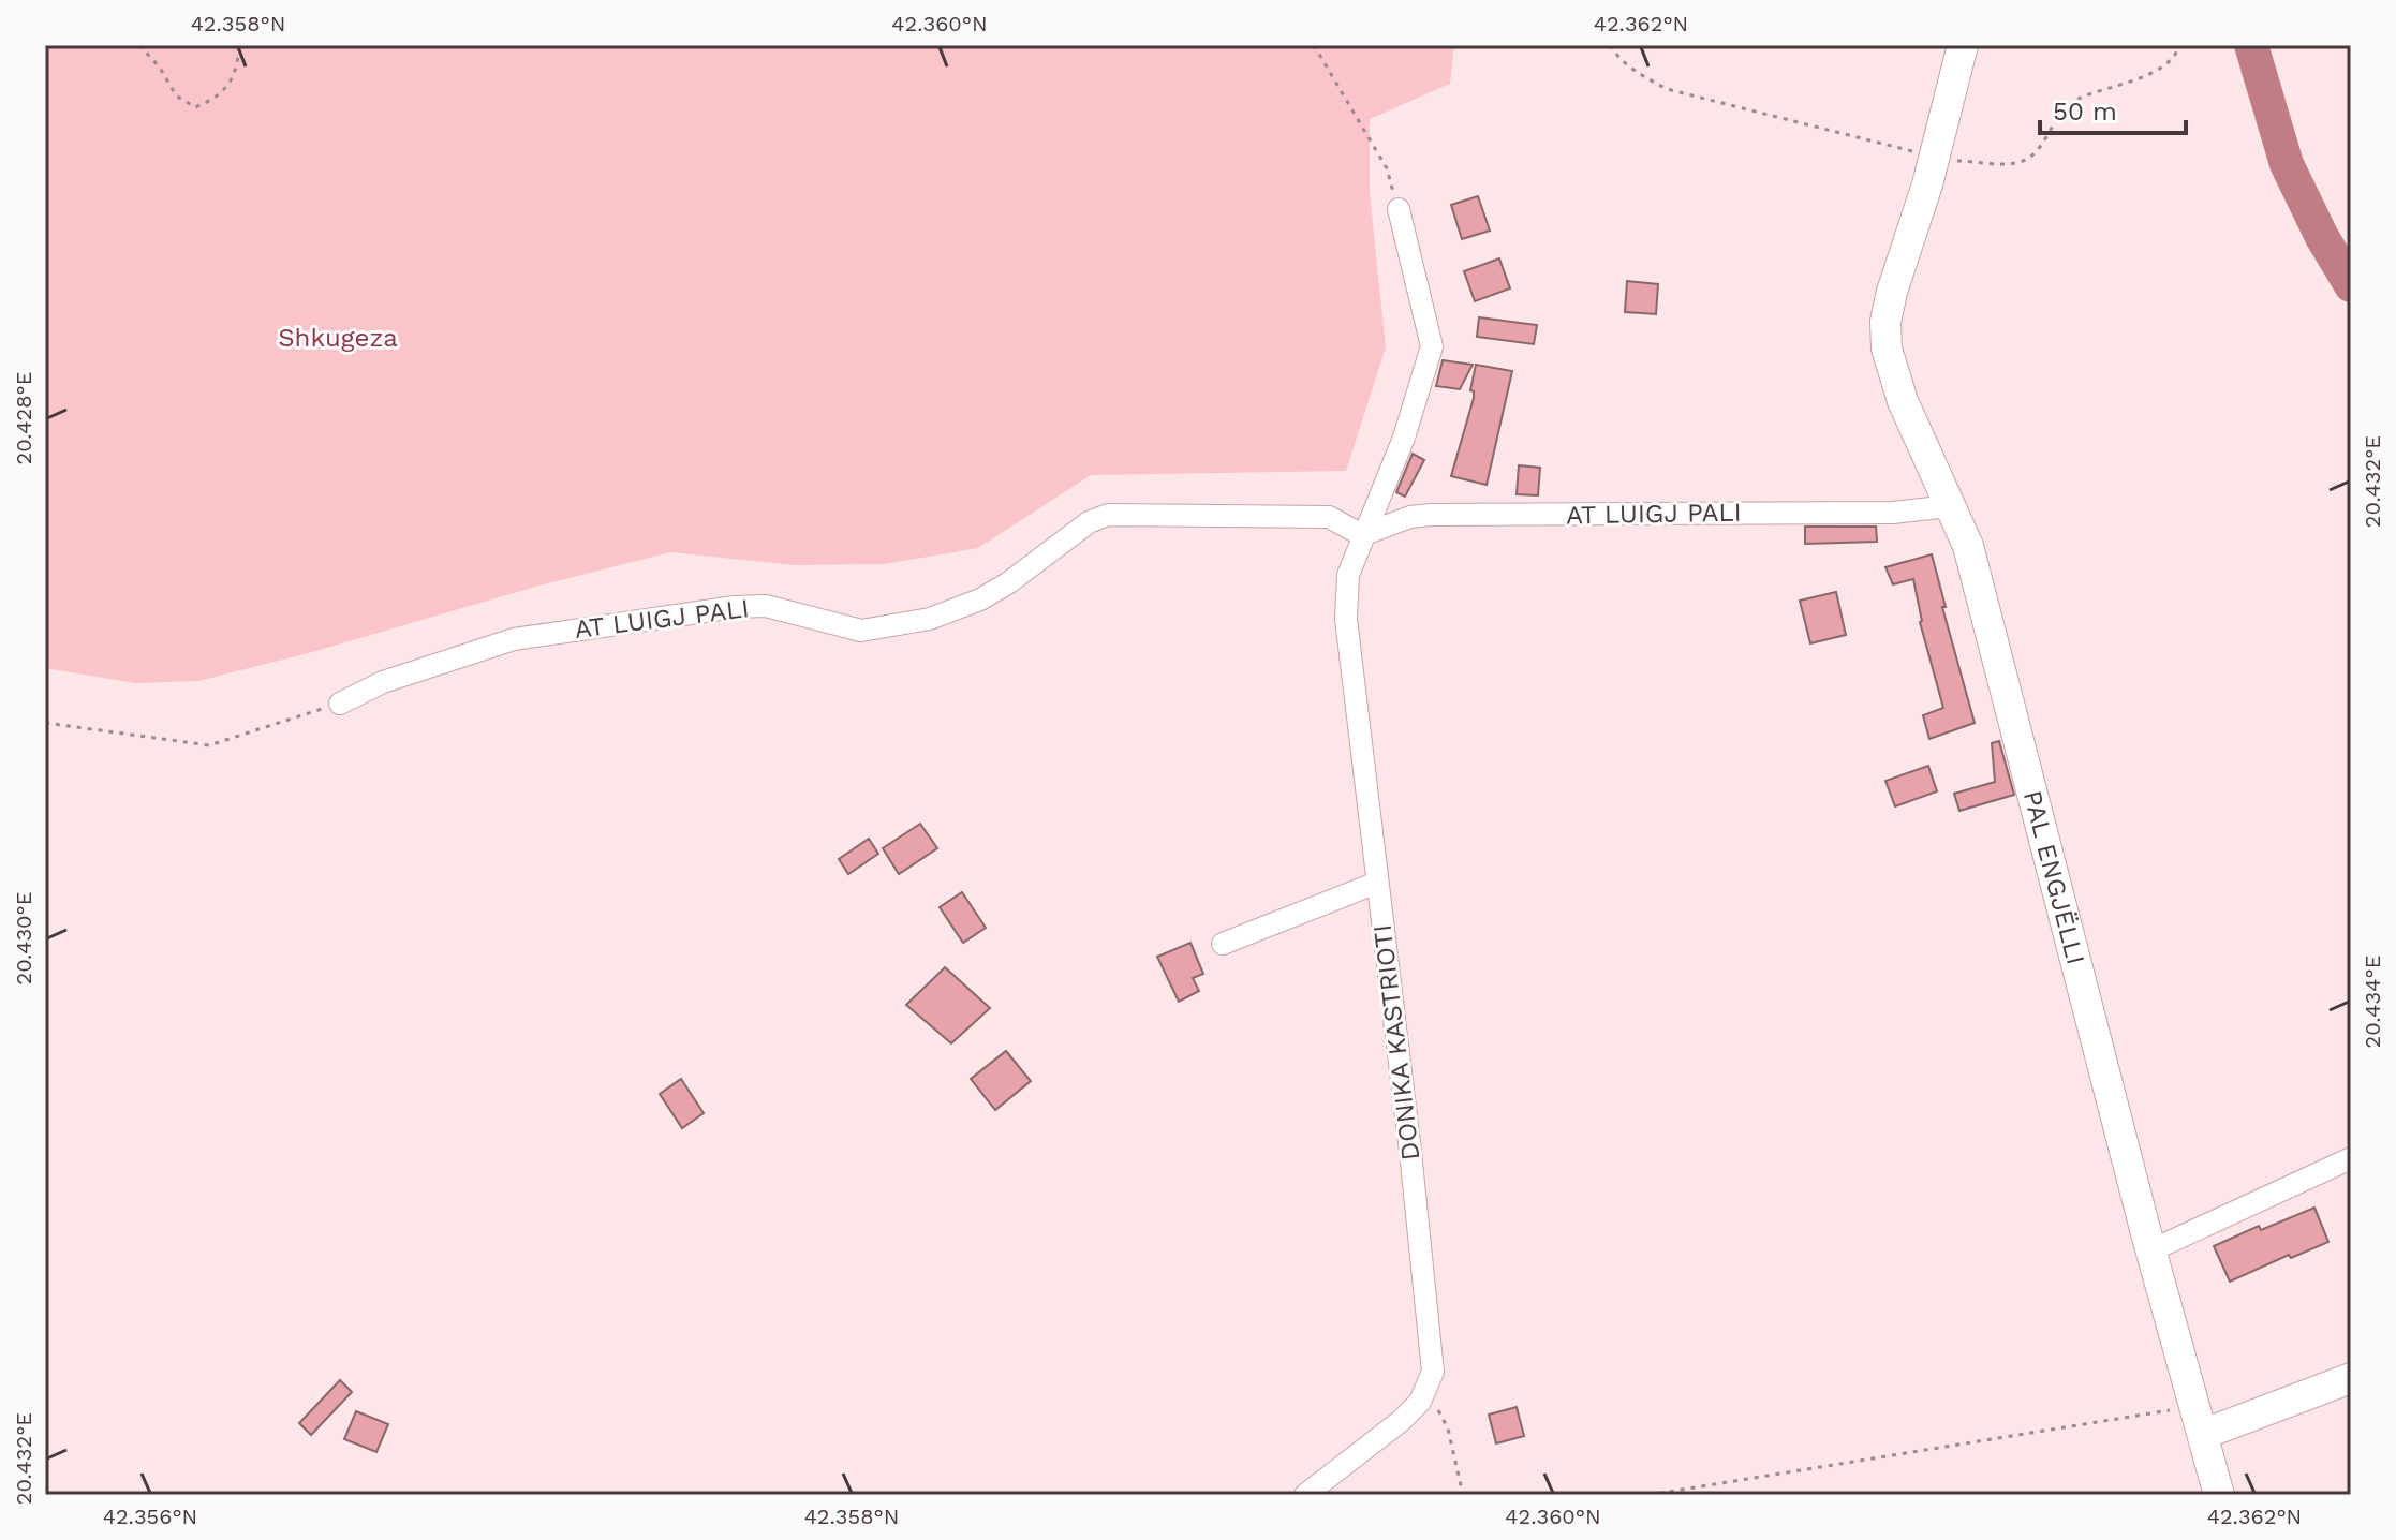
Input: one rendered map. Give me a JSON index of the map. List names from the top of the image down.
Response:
{
  "streets": {
    "main road": ["PAL ENGJËLLI"],
    "street": ["AT LUIGJ PALI", "DONIKA KASTRIOTI"]
  },
  "crossings": [
    ["AT LUIGJ PALI", "PAL ENGJËLLI"],
    ["AT LUIGJ PALI", "DONIKA KASTRIOTI"]
  ],
  "parks": ["Shkugeza"],
  "scale_bar": "50 m",
  "coordinates": [
    "42.358°N",
    "42.360°N",
    "42.362°N",
    "20.428°E",
    "20.432°E",
    "20.430°E",
    "20.434°E",
    "42.356°N"
  ]
}
